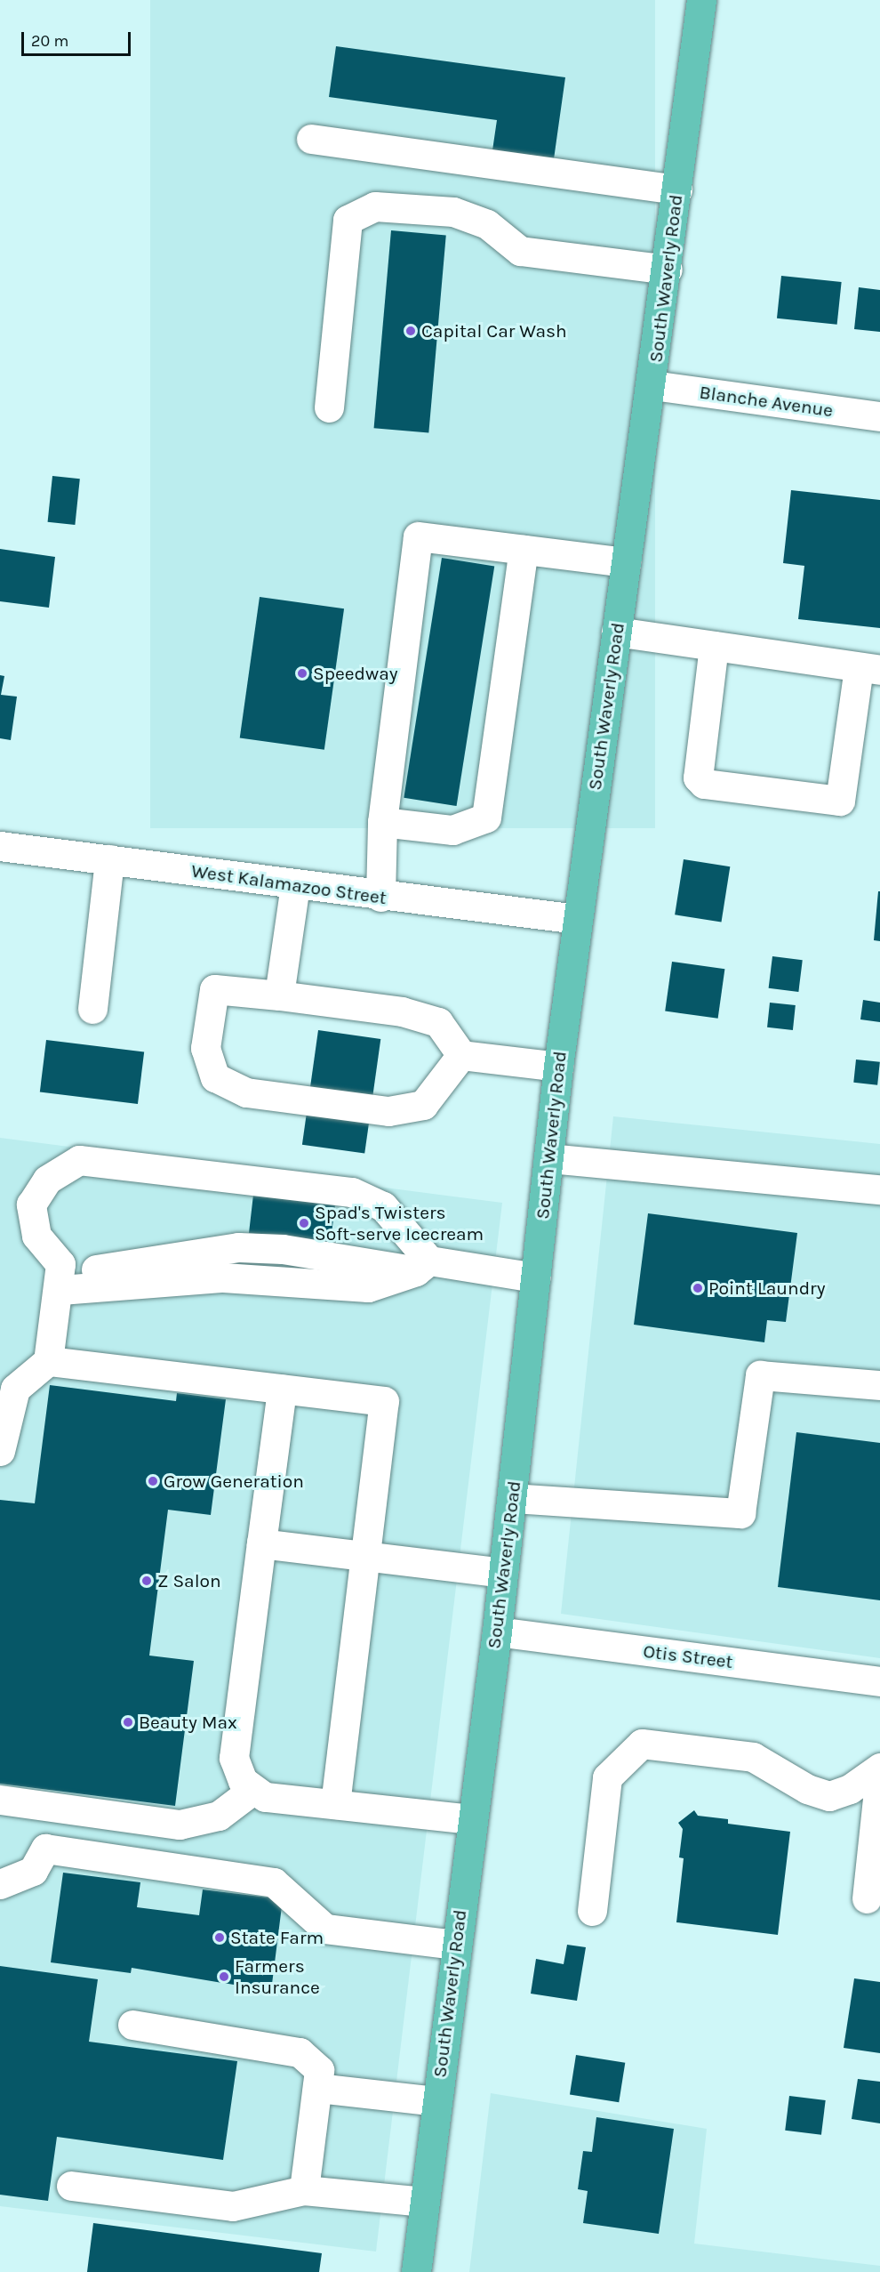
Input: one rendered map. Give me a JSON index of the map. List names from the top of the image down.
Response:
{
  "streets": {
    "main road": ["South Waverly Road"],
    "street": ["Blanche Avenue", "West Kalamazoo Street", "Otis Street"]
  },
  "crossings": [
    ["South Waverly Road", "Blanche Avenue"],
    ["South Waverly Road", "West Kalamazoo Street"],
    ["South Waverly Road", "Otis Street"]
  ],
  "places": [
    "Capital Car Wash",
    "Speedway",
    "Spad's Twisters Soft-serve Icecream",
    "Point Laundry",
    "Grow Generation",
    "Z Salon",
    "Beauty Max",
    "State Farm",
    "Farmers Insurance"
  ],
  "scale_bar": "20 m"
}
